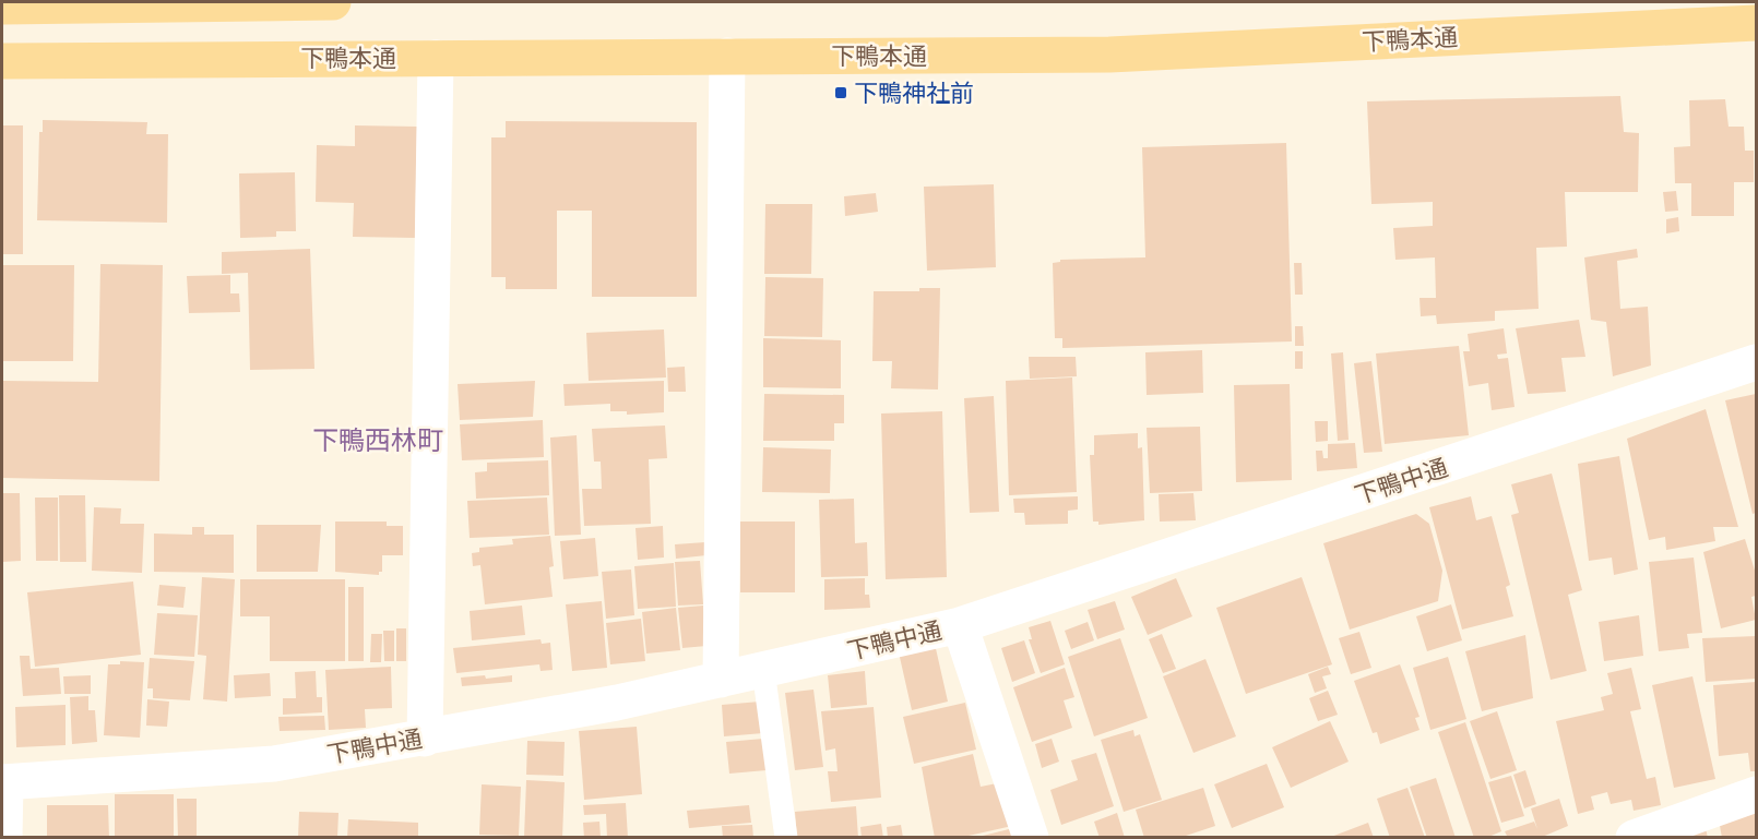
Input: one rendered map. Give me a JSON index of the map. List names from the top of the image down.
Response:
{
  "streets": {
    "main road": ["下鴨本通"],
    "street": ["下鴨中通"]
  },
  "districts": ["下鴨西林町"],
  "places": {
    "transit": ["下鴨神社前"]
  }
}
